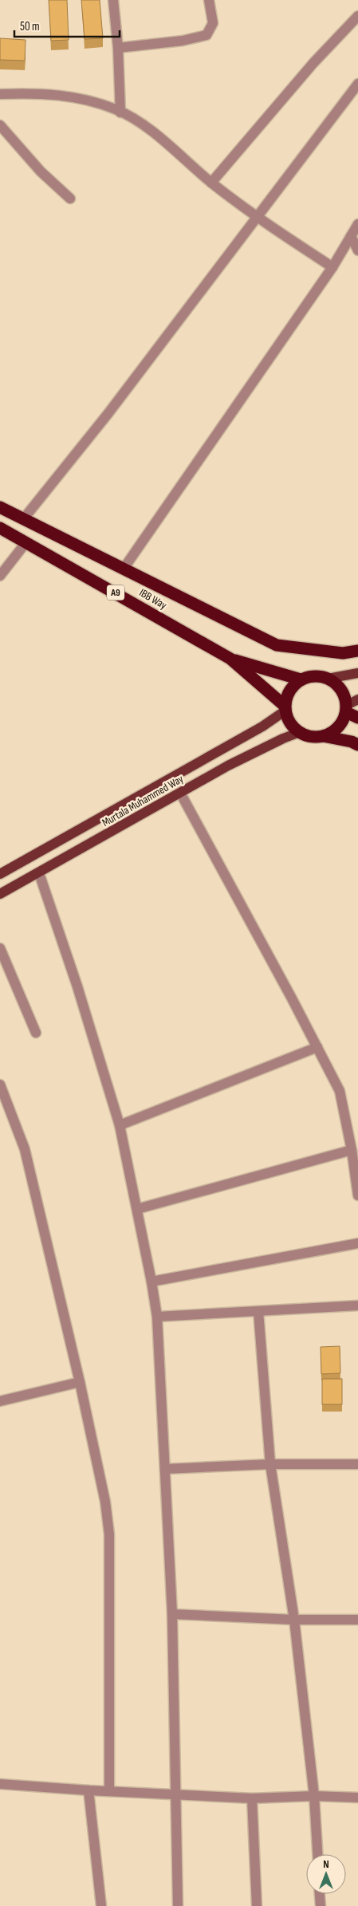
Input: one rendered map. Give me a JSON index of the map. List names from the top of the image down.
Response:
{
  "streets": {
    "highway": ["A9", "IBB Way"],
    "main road": ["Murtala Muhammed Way"]
  },
  "crossings": [
    ["A9", "IBB Way"],
    ["A9", "Murtala Muhammed Way"],
    ["IBB Way", "Murtala Muhammed Way"]
  ],
  "scale_bar": "50 m",
  "north": "top"
}
